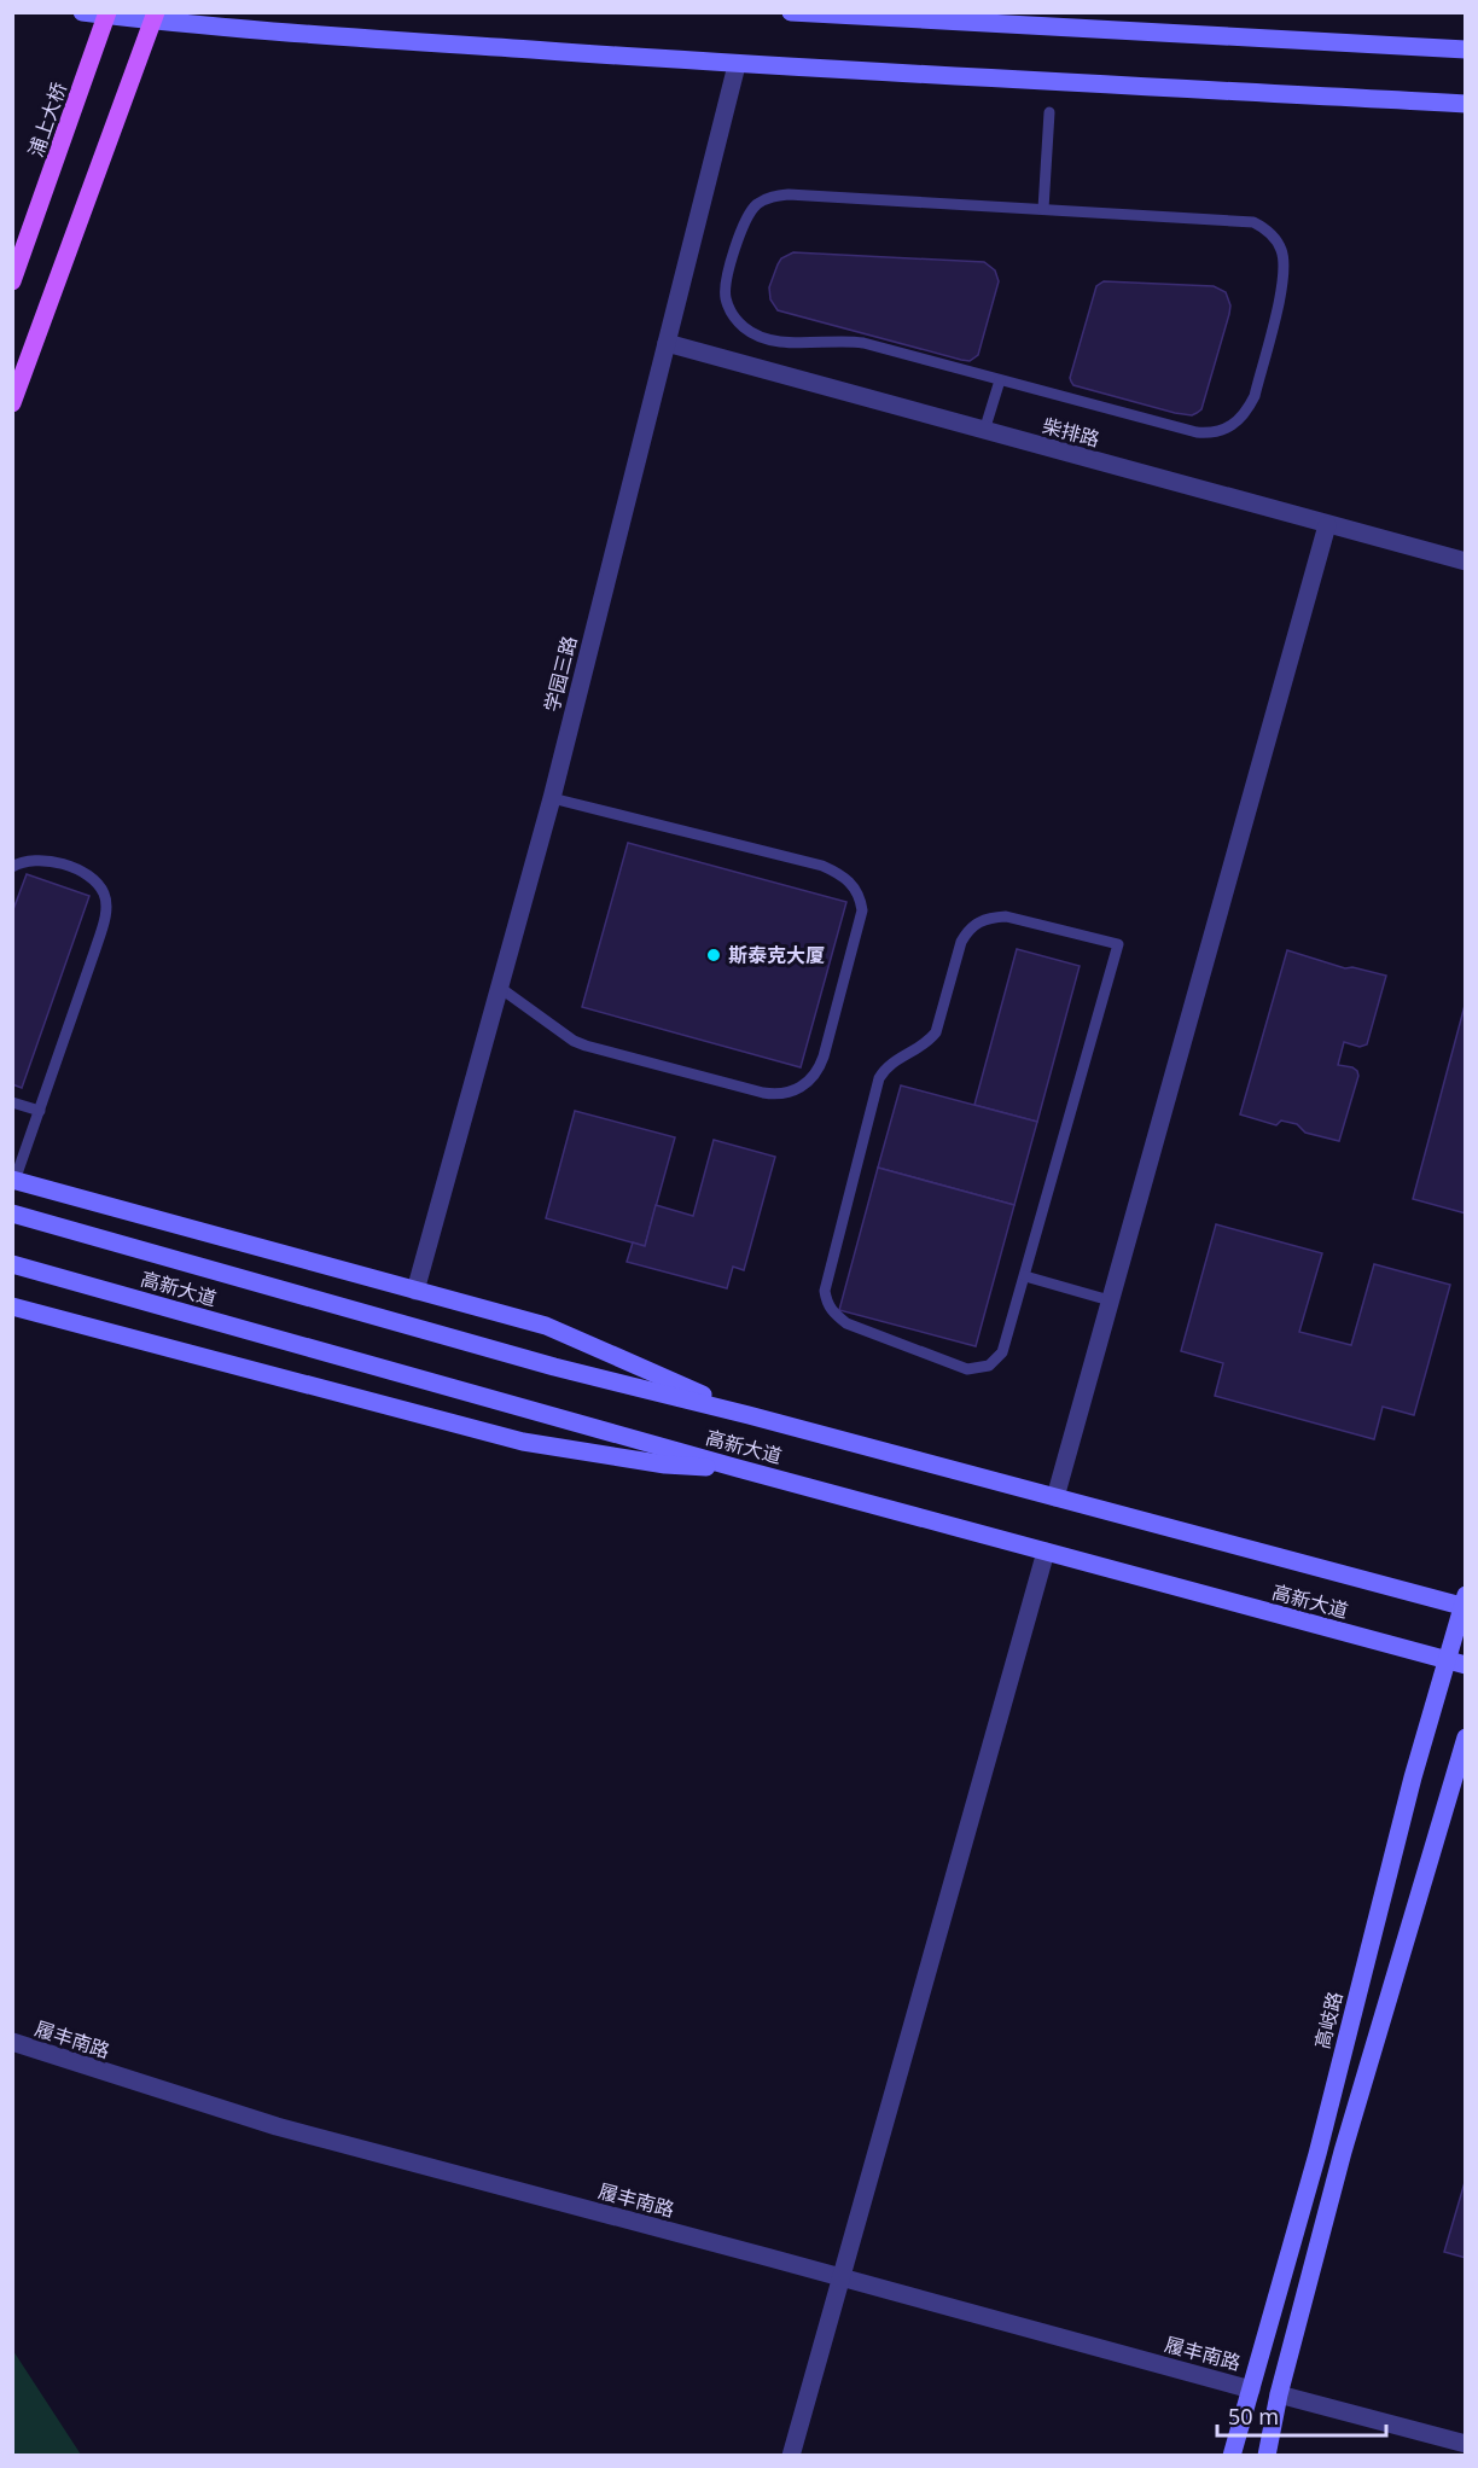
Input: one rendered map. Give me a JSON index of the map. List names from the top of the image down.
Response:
{
  "streets": {
    "main road": ["浦上大桥", "高新大道", "高岐路"],
    "street": ["柴排路", "学园三路", "履丰南路"]
  },
  "crossings": [
    ["柴排路", "学园三路"],
    ["高新大道", "高岐路"],
    ["高岐路", "履丰南路"]
  ],
  "places": ["斯泰克大厦"],
  "scale_bar": "50 m"
}
